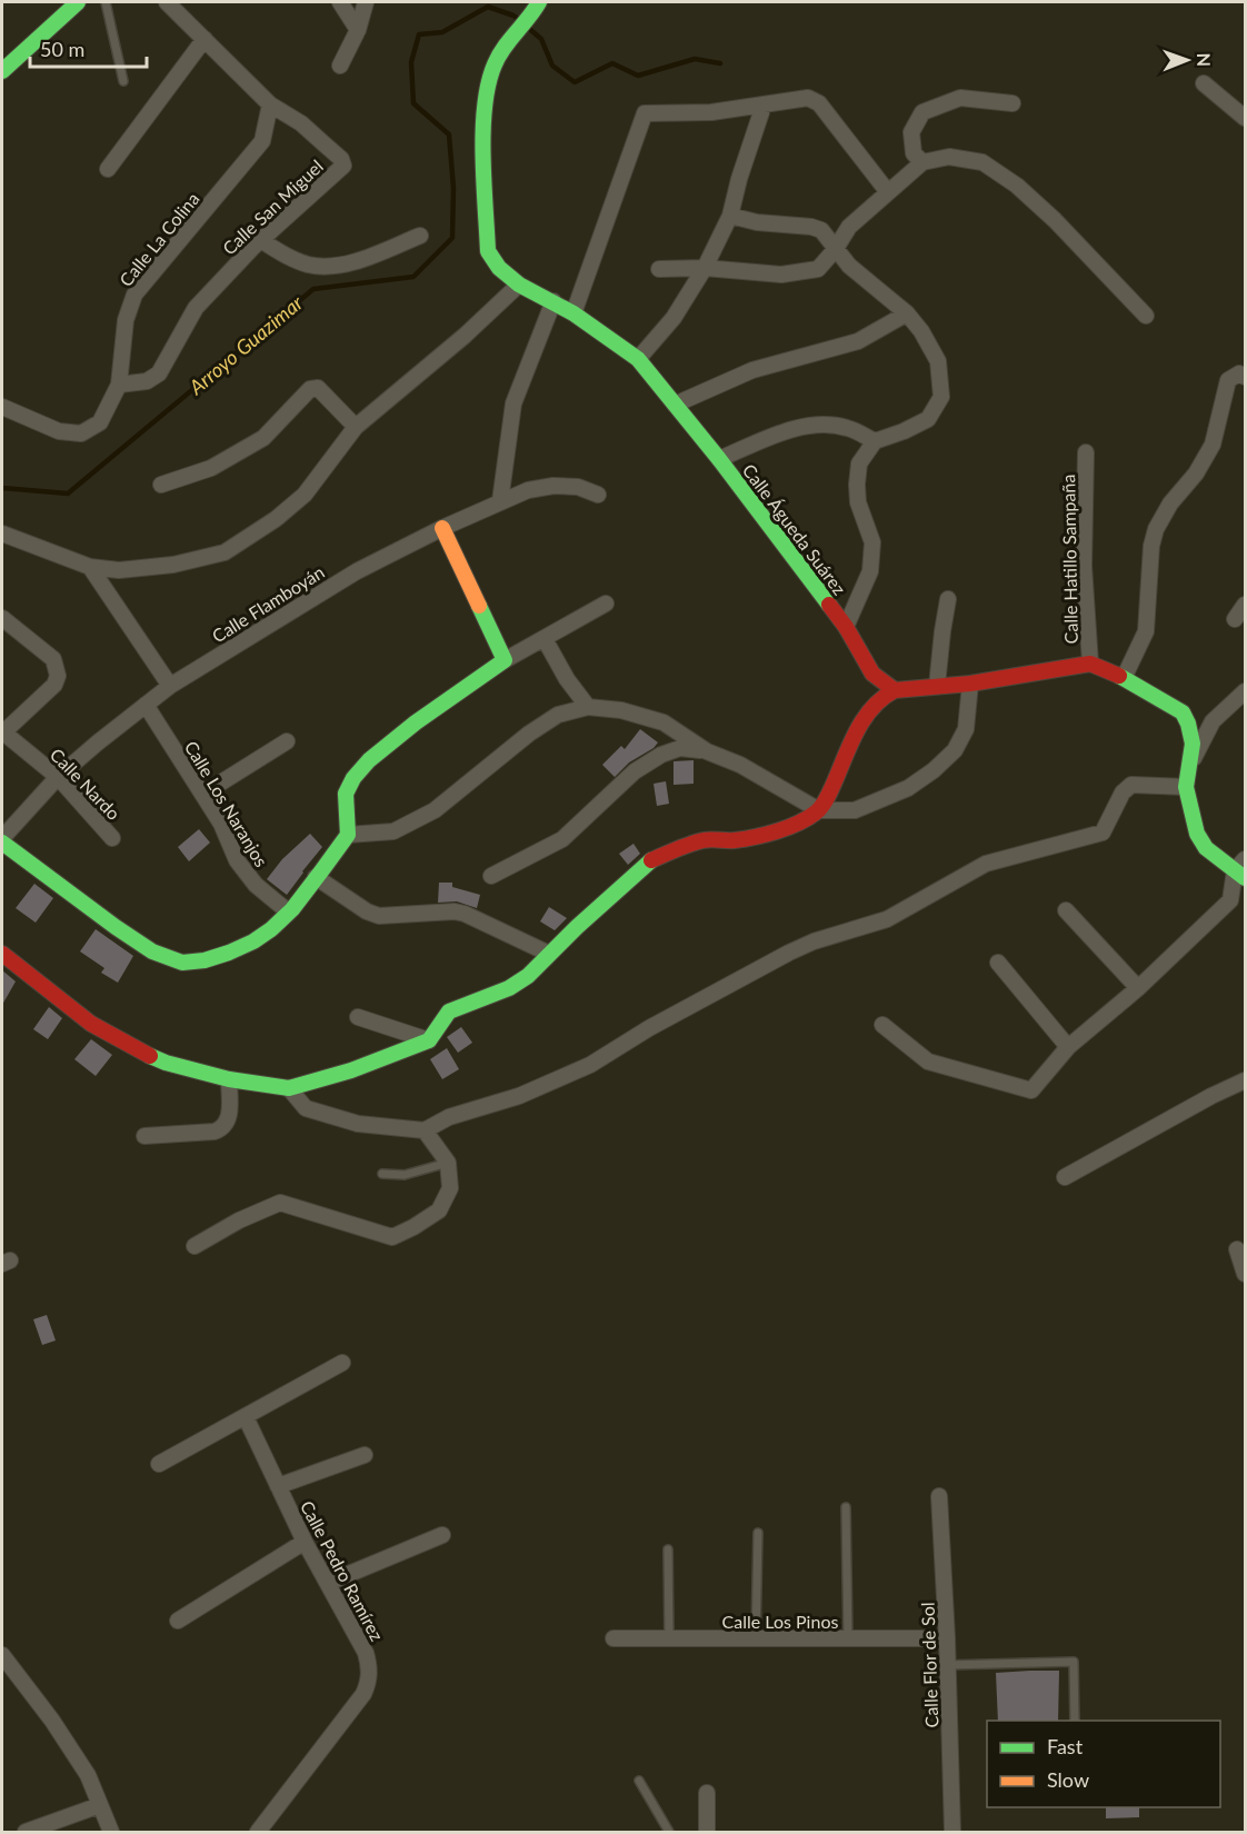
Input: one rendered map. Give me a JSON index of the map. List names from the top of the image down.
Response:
{
  "streets": {
    "street": [
      "Calle San Miguel",
      "Calle La Colina",
      "Calle Águeda Suárez",
      "Calle Hatillo Sampaña",
      "Calle Flamboyán",
      "Calle Nardo",
      "Calle Los Naranjos",
      "Calle Pedro Ramírez",
      "Calle Los Pinos",
      "Calle Flor de Sol"
    ]
  },
  "crossings": [
    ["Calle San Miguel", "Calle La Colina"],
    ["Calle Flamboyán", "Calle Nardo"],
    ["Calle Flamboyán", "Calle Los Naranjos"],
    ["Calle Los Pinos", "Calle Flor de Sol"]
  ],
  "water": ["Arroyo Guazimar"],
  "legend": ["Fast", "Slow"],
  "scale_bar": "50 m",
  "north": "right"
}
